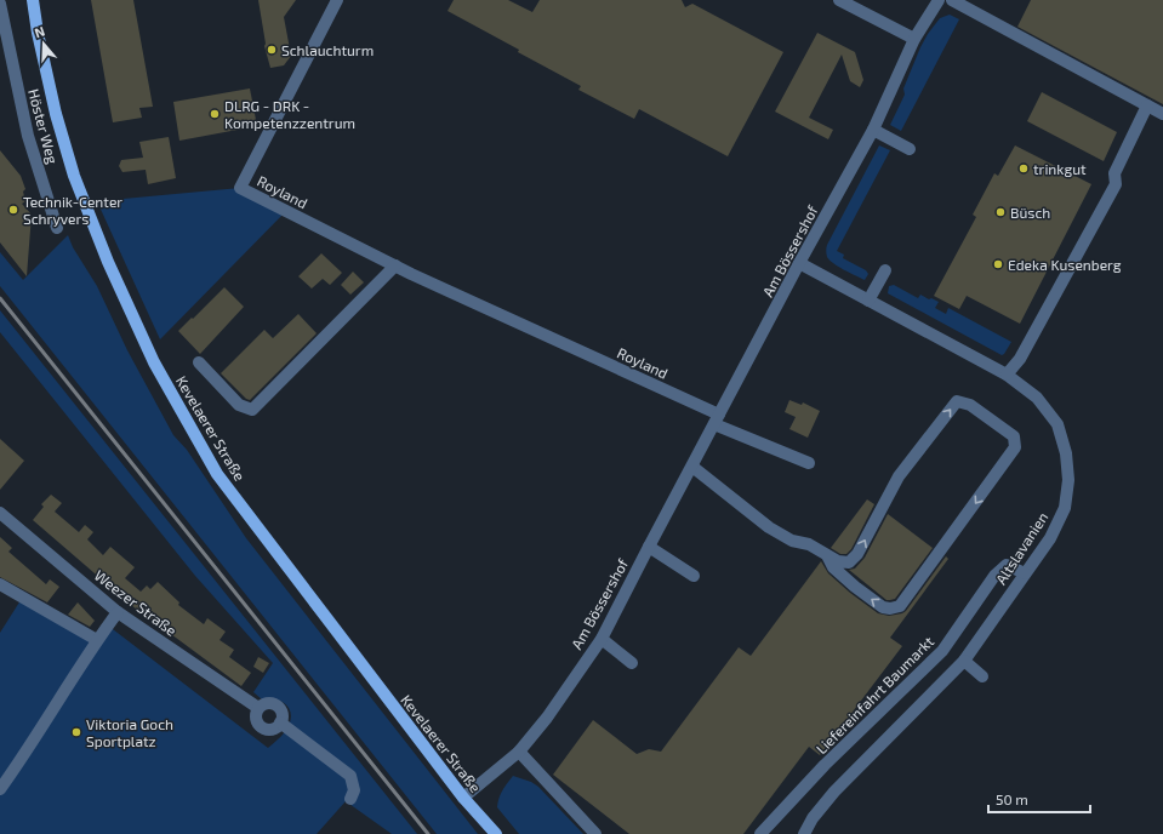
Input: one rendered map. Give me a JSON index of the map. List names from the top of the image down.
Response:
{
  "streets": {
    "main road": ["Kevelaerer Straße"],
    "street": [
      "Höster Weg",
      "Royland",
      "Am Bössershof",
      "Altslavanien",
      "Weezer Straße",
      "Liefereinfahrt Baumarkt"
    ]
  },
  "crossings": [
    ["Royland", "Am Bössershof"],
    ["Am Bössershof", "Kevelaerer Straße"],
    ["Am Bössershof", "Altslavanien"],
    ["Altslavanien", "Liefereinfahrt Baumarkt"]
  ],
  "places": [
    "Schlauchturm",
    "DLRG - DRK - Kompetenzzentrum",
    "trinkgut",
    "Technik-Center Schryvers",
    "Büsch",
    "Edeka Kusenberg",
    "Viktoria Goch Sportplatz"
  ],
  "scale_bar": "50 m",
  "north": "top"
}
